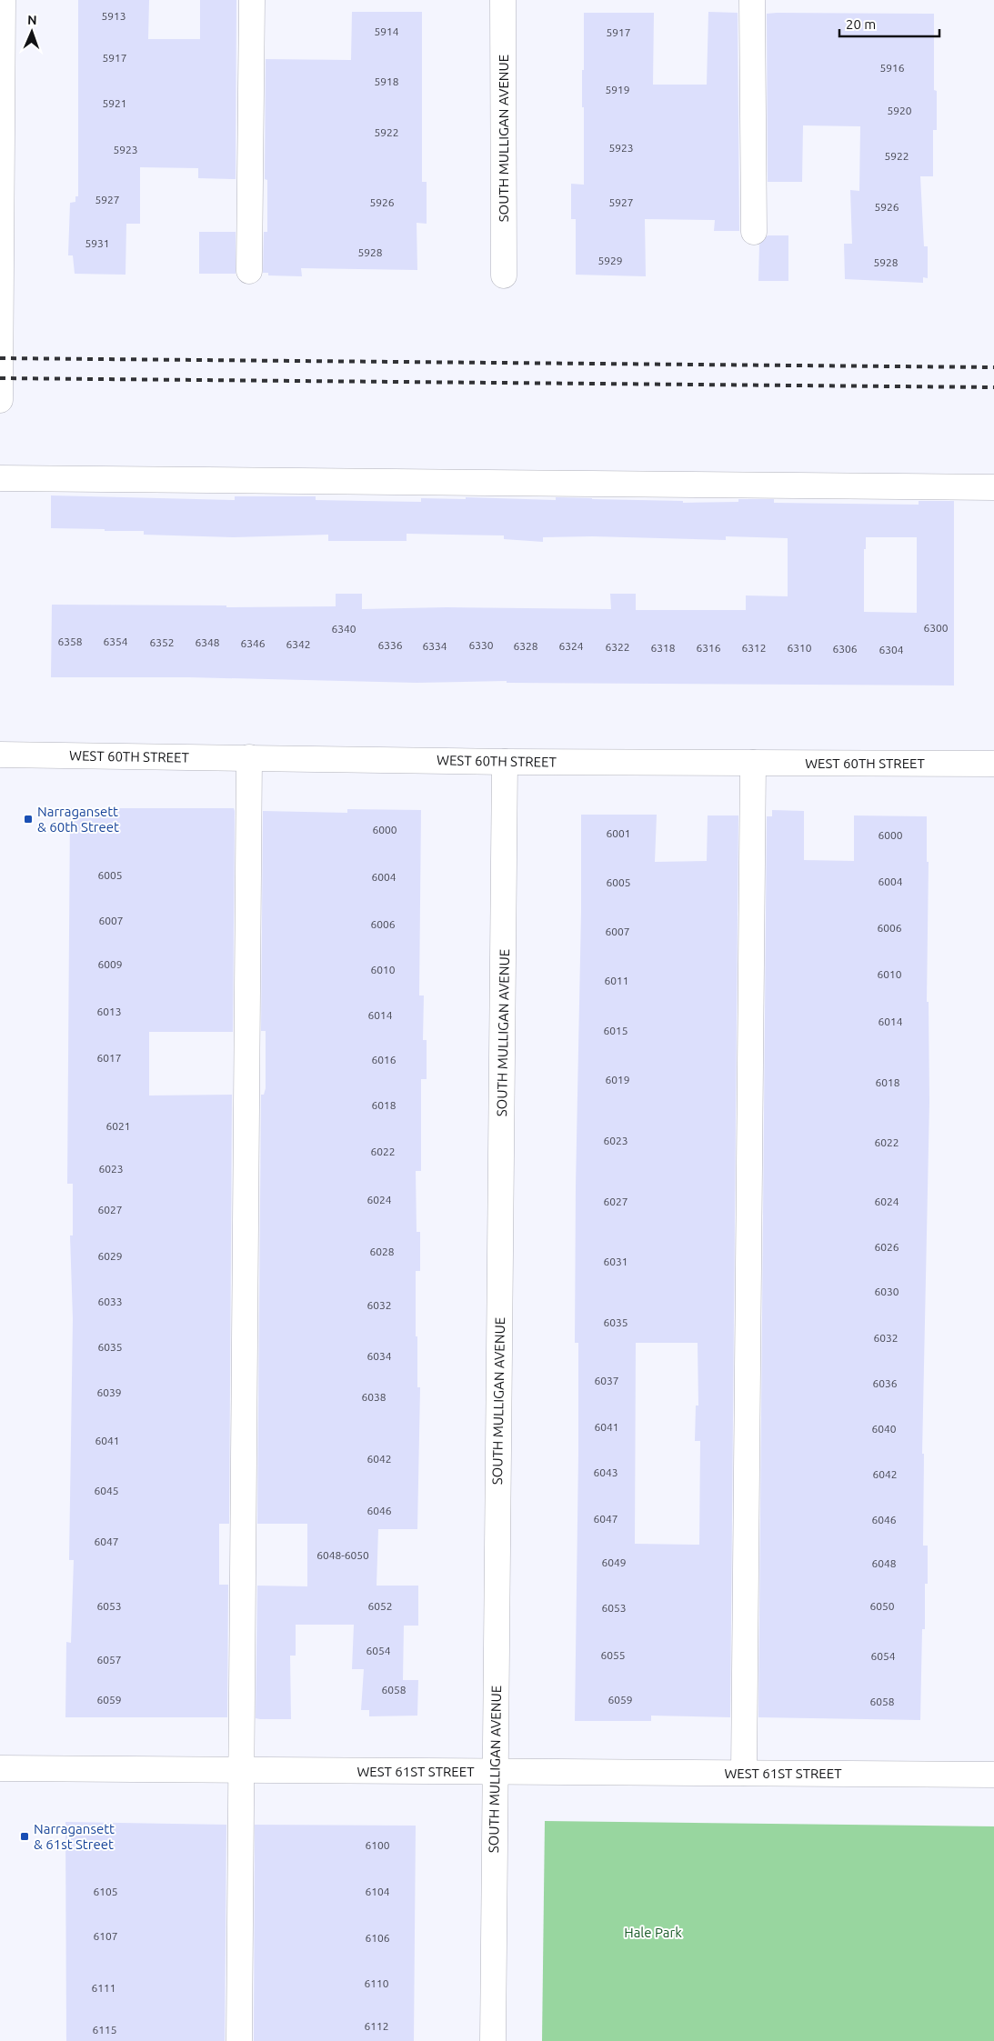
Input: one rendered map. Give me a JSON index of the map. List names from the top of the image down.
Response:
{
  "streets": {
    "street": ["SOUTH MULLIGAN AVENUE", "WEST 60TH STREET", "WEST 61ST STREET"]
  },
  "crossings": [
    ["SOUTH MULLIGAN AVENUE", "WEST 60TH STREET"],
    ["SOUTH MULLIGAN AVENUE", "WEST 61ST STREET"]
  ],
  "parks": ["Hale Park"],
  "places": {
    "transit": ["Narragansett & 60th Street", "Narragansett & 61st Street"]
  },
  "house_numbers": [
    "5913",
    "5914",
    "5917",
    "5917",
    "5916",
    "5918",
    "5919",
    "5921",
    "5920",
    "5922",
    "5923",
    "5923",
    "5922",
    "5927",
    "5926",
    "5927",
    "5926",
    "5931",
    "5928",
    "5929",
    "5928",
    "6300",
    "6340",
    "6358",
    "6354",
    "6352",
    "6348",
    "6346",
    "6342",
    "6336",
    "6330",
    "6334",
    "6328",
    "6324",
    "6322",
    "6318",
    "6316",
    "6312",
    "6310",
    "6306",
    "6304",
    "6000",
    "6001",
    "6000",
    "6005",
    "6004",
    "6004",
    "6005",
    "6007",
    "6006",
    "6006",
    "6007",
    "6009",
    "6010",
    "6010",
    "6011",
    "6013",
    "6014",
    "6014",
    "6015",
    "6017",
    "6016",
    "6019",
    "6018",
    "6018",
    "6021",
    "6023",
    "6022",
    "6022",
    "6023",
    "6024",
    "6027",
    "6024",
    "6027",
    "6026",
    "6028",
    "6029",
    "6031",
    "6030",
    "6033",
    "6032",
    "6035",
    "6032",
    "6035",
    "6034",
    "6037",
    "6036",
    "6039",
    "6038",
    "6041",
    "6040",
    "6041",
    "6042",
    "6043",
    "6042",
    "6045",
    "6046",
    "6047",
    "6046",
    "6047",
    "6048-6050",
    "6049",
    "6048",
    "6053",
    "6052",
    "6050",
    "6053",
    "6054",
    "6055",
    "6054",
    "6057",
    "6058",
    "6059",
    "6059",
    "6058",
    "6100",
    "6105",
    "6104",
    "6107",
    "6106",
    "6110",
    "6111",
    "6112",
    "6115"
  ],
  "scale_bar": "20 m",
  "north": "top"
}
